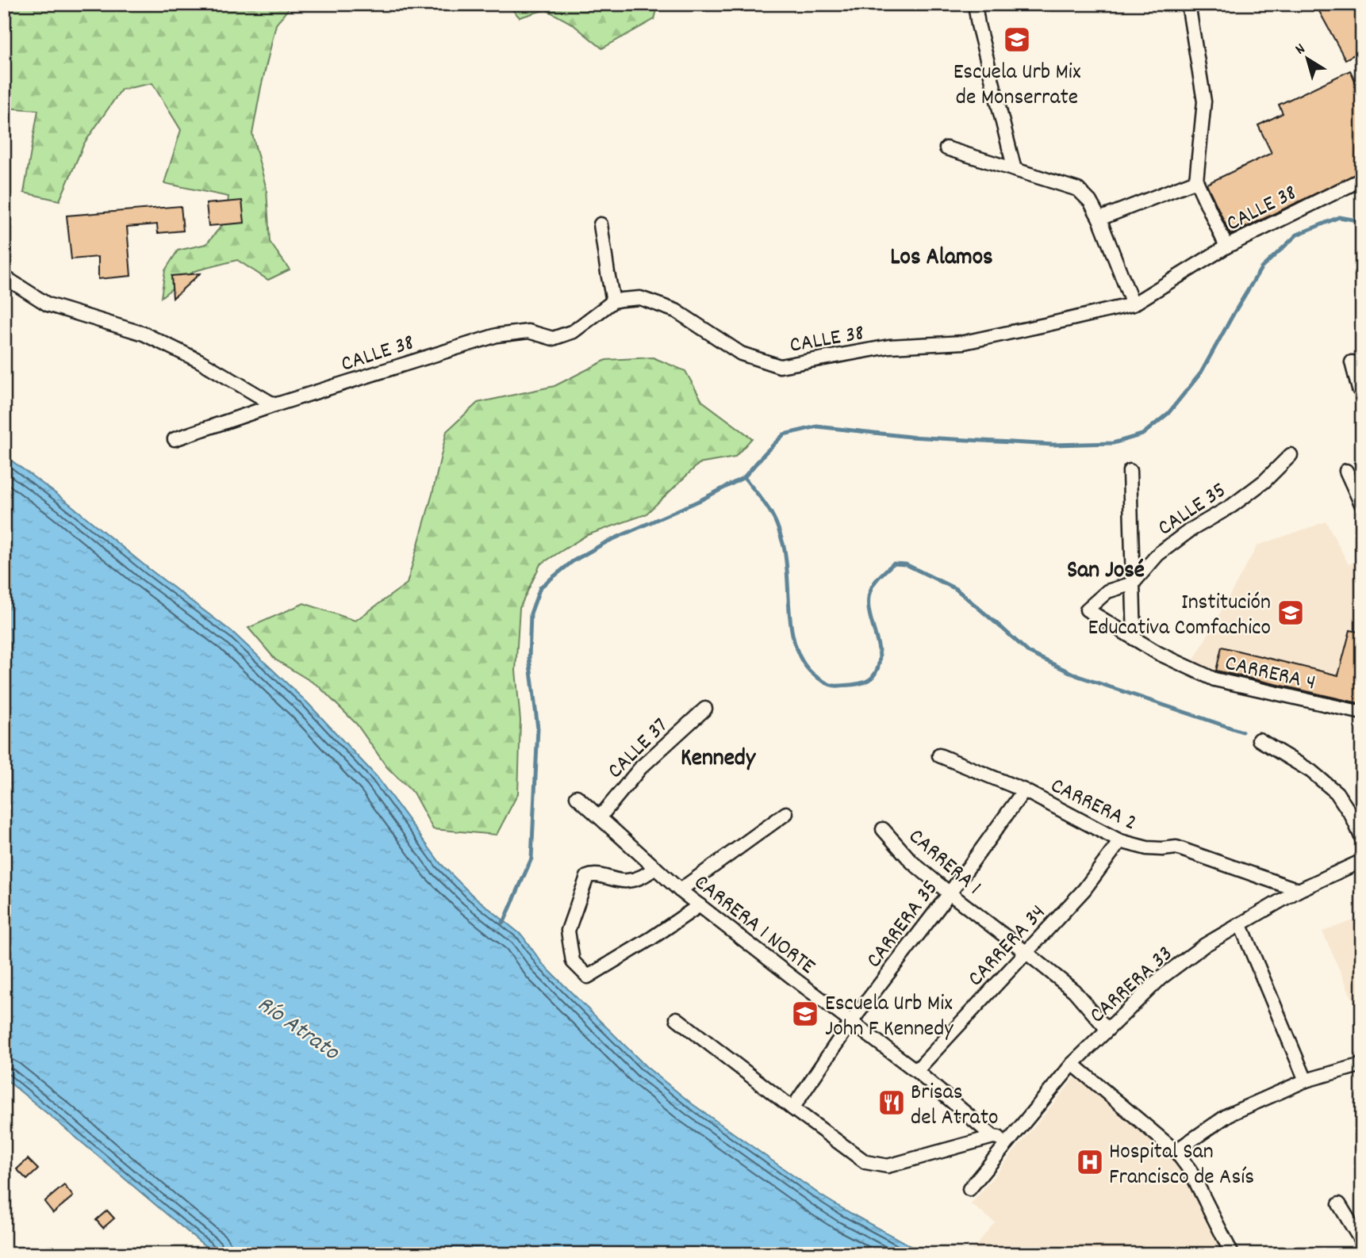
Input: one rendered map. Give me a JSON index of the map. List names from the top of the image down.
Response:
{
  "streets": {
    "street": [
      "CALLE 38",
      "CALLE 35",
      "CARRERA 4",
      "CALLE 37",
      "CARRERA 2",
      "CARRERA 1",
      "CARRERA 1 NORTE",
      "CARRERA 35",
      "CARRERA 34",
      "CARRERA 33"
    ]
  },
  "crossings": [
    ["CALLE 35", "CARRERA 4"],
    ["CALLE 37", "CARRERA 1 NORTE"],
    ["CARRERA 2", "CARRERA 35"],
    ["CARRERA 2", "CARRERA 34"],
    ["CARRERA 2", "CARRERA 33"],
    ["CARRERA 1", "CARRERA 35"],
    ["CARRERA 1", "CARRERA 34"],
    ["CARRERA 1", "CARRERA 33"],
    ["CARRERA 1 NORTE", "CARRERA 35"],
    ["CARRERA 1 NORTE", "CARRERA 34"]
  ],
  "districts": ["Los Alamos", "San José", "Kennedy"],
  "water": ["Río Atrato"],
  "places": {
    "school or university": ["Escuela Urb Mix de Monserrate", "Institución Educativa Comfachico", "Escuela Urb Mix John F Kennedy"],
    "restaurant": ["Brisas del Atrato"],
    "hospital": ["Hospital San Francisco de Asís"]
  },
  "north": "top left"
}
